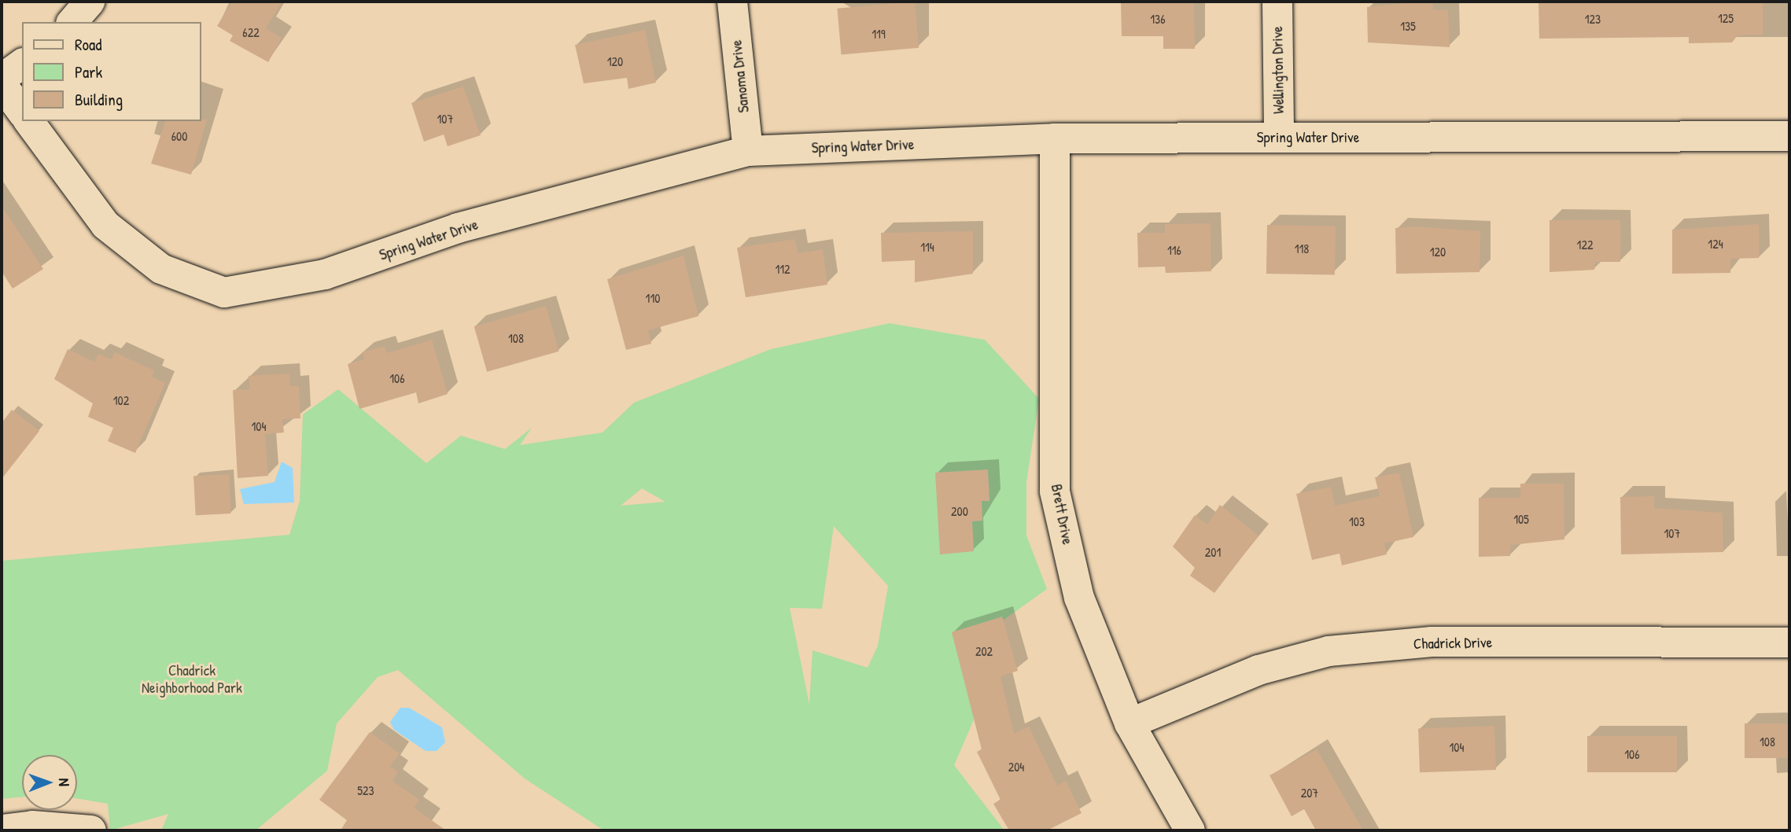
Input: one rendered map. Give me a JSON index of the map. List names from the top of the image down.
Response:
{
  "streets": {
    "street": [
      "Wellington Drive",
      "Sanoma Drive",
      "Spring Water Drive",
      "Brett Drive",
      "Chadrick Drive"
    ]
  },
  "crossings": [
    ["Wellington Drive", "Spring Water Drive"],
    ["Sanoma Drive", "Spring Water Drive"],
    ["Spring Water Drive", "Brett Drive"],
    ["Brett Drive", "Chadrick Drive"]
  ],
  "parks": ["Chadrick Neighborhood Park"],
  "house_numbers": [
    "125",
    "136",
    "123",
    "135",
    "622",
    "119",
    "120",
    "107",
    "600",
    "124",
    "122",
    "114",
    "118",
    "116",
    "120",
    "112",
    "110",
    "108",
    "106",
    "102",
    "104",
    "200",
    "105",
    "103",
    "107",
    "201",
    "202",
    "108",
    "104",
    "106",
    "204",
    "523",
    "207"
  ],
  "legend": ["Road", "Park", "Building"],
  "north": "right"
}
